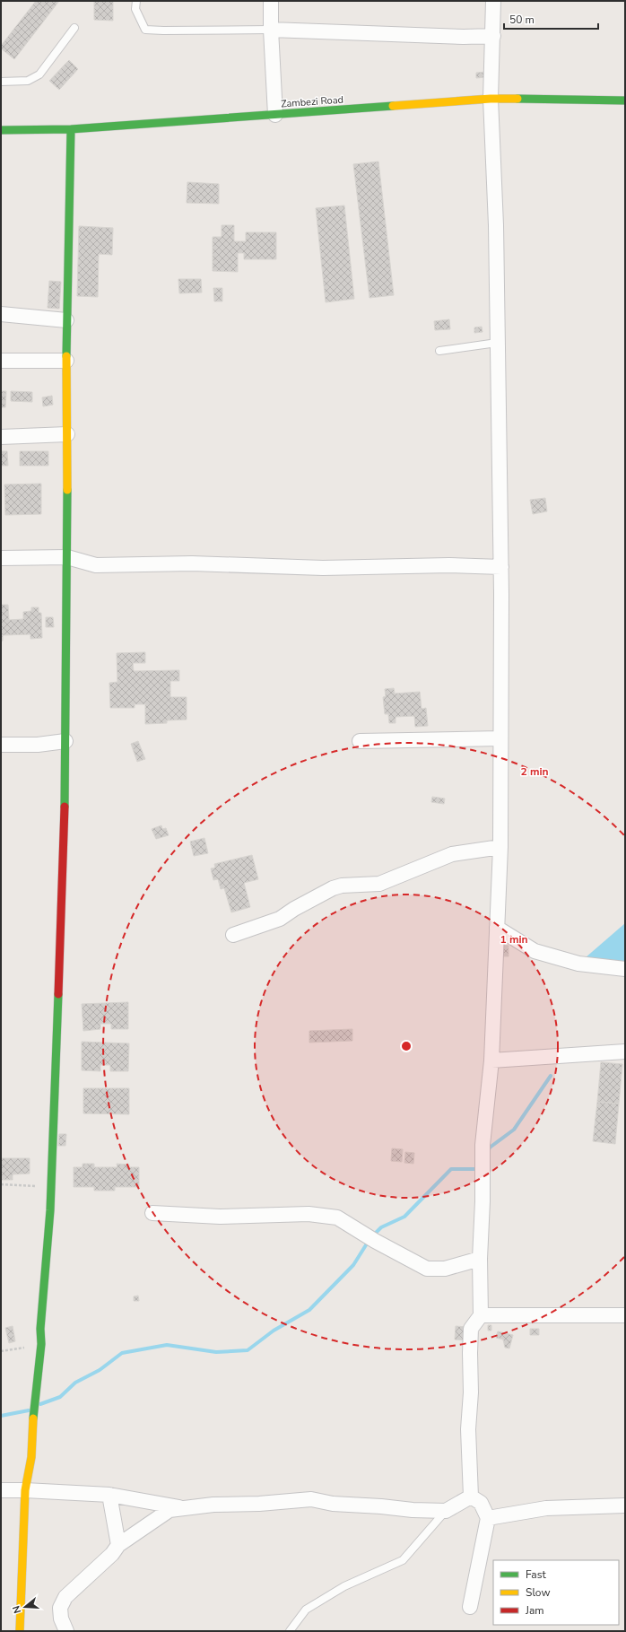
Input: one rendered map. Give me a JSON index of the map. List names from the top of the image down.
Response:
{
  "streets": {
    "street": ["Zambezi Road"]
  },
  "legend": ["Fast", "Slow", "Jam"],
  "scale_bar": "50 m",
  "north": "left",
  "rings": ["2 min", "1 min"]
}
